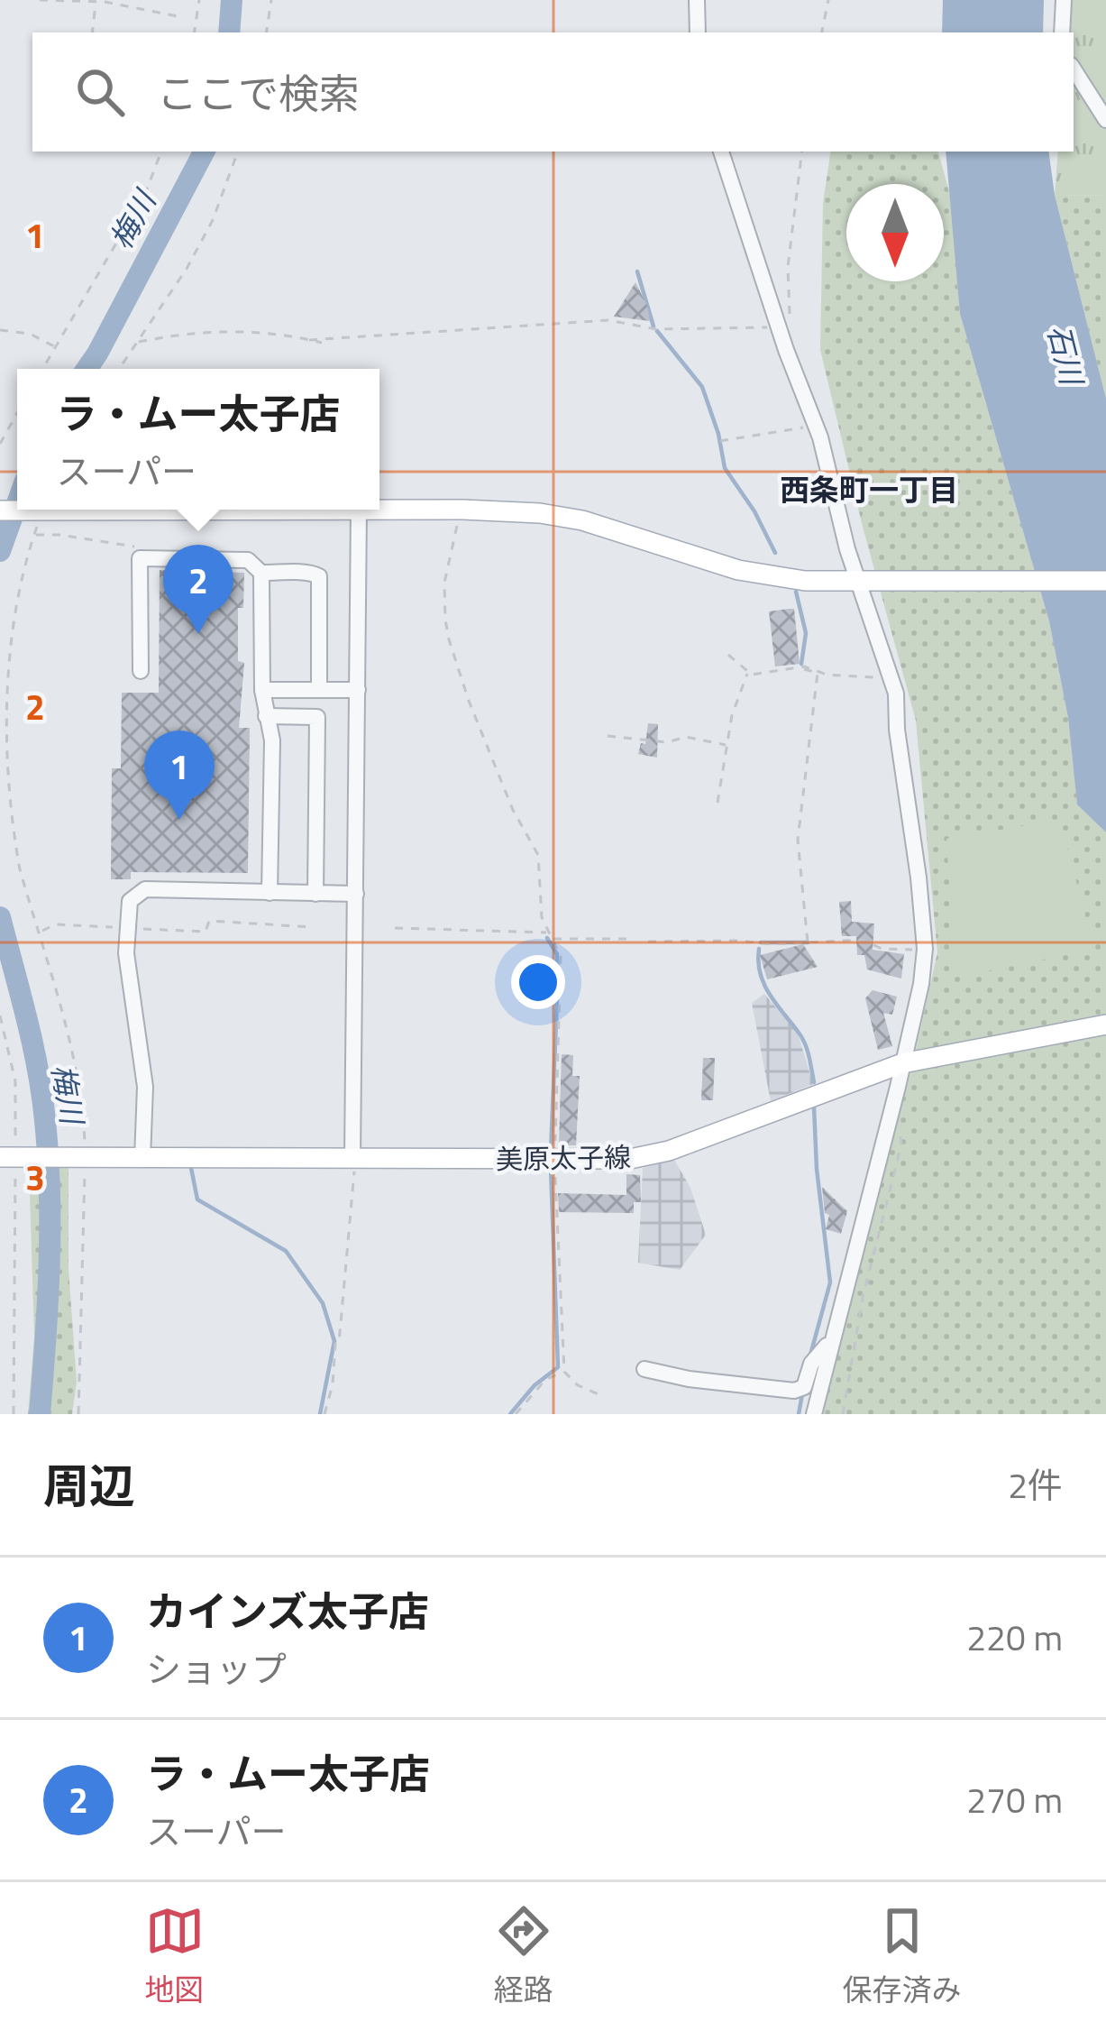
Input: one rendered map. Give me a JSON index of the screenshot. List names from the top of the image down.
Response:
{
  "streets": {
    "main road": ["美原太子線"]
  },
  "districts": ["西条町一丁目"],
  "water": ["梅川", "石川"],
  "north": "bottom",
  "page": {
    "search": "ここで検索",
    "popup": ["ラ・ムー太子店", "スーパー"],
    "pins": ["2", "1"],
    "heading": ["周辺", "2件"],
    "list": [
      {
        "mark": "1",
        "name": "カインズ太子店",
        "note": "ショップ",
        "value": "220 m"
      },
      {
        "mark": "2",
        "name": "ラ・ムー太子店",
        "note": "スーパー",
        "value": "270 m"
      }
    ],
    "nav": ["地図", "経路", "保存済み"]
  },
  "grid": {
    "rows": ["1", "2", "3"]
  }
}
